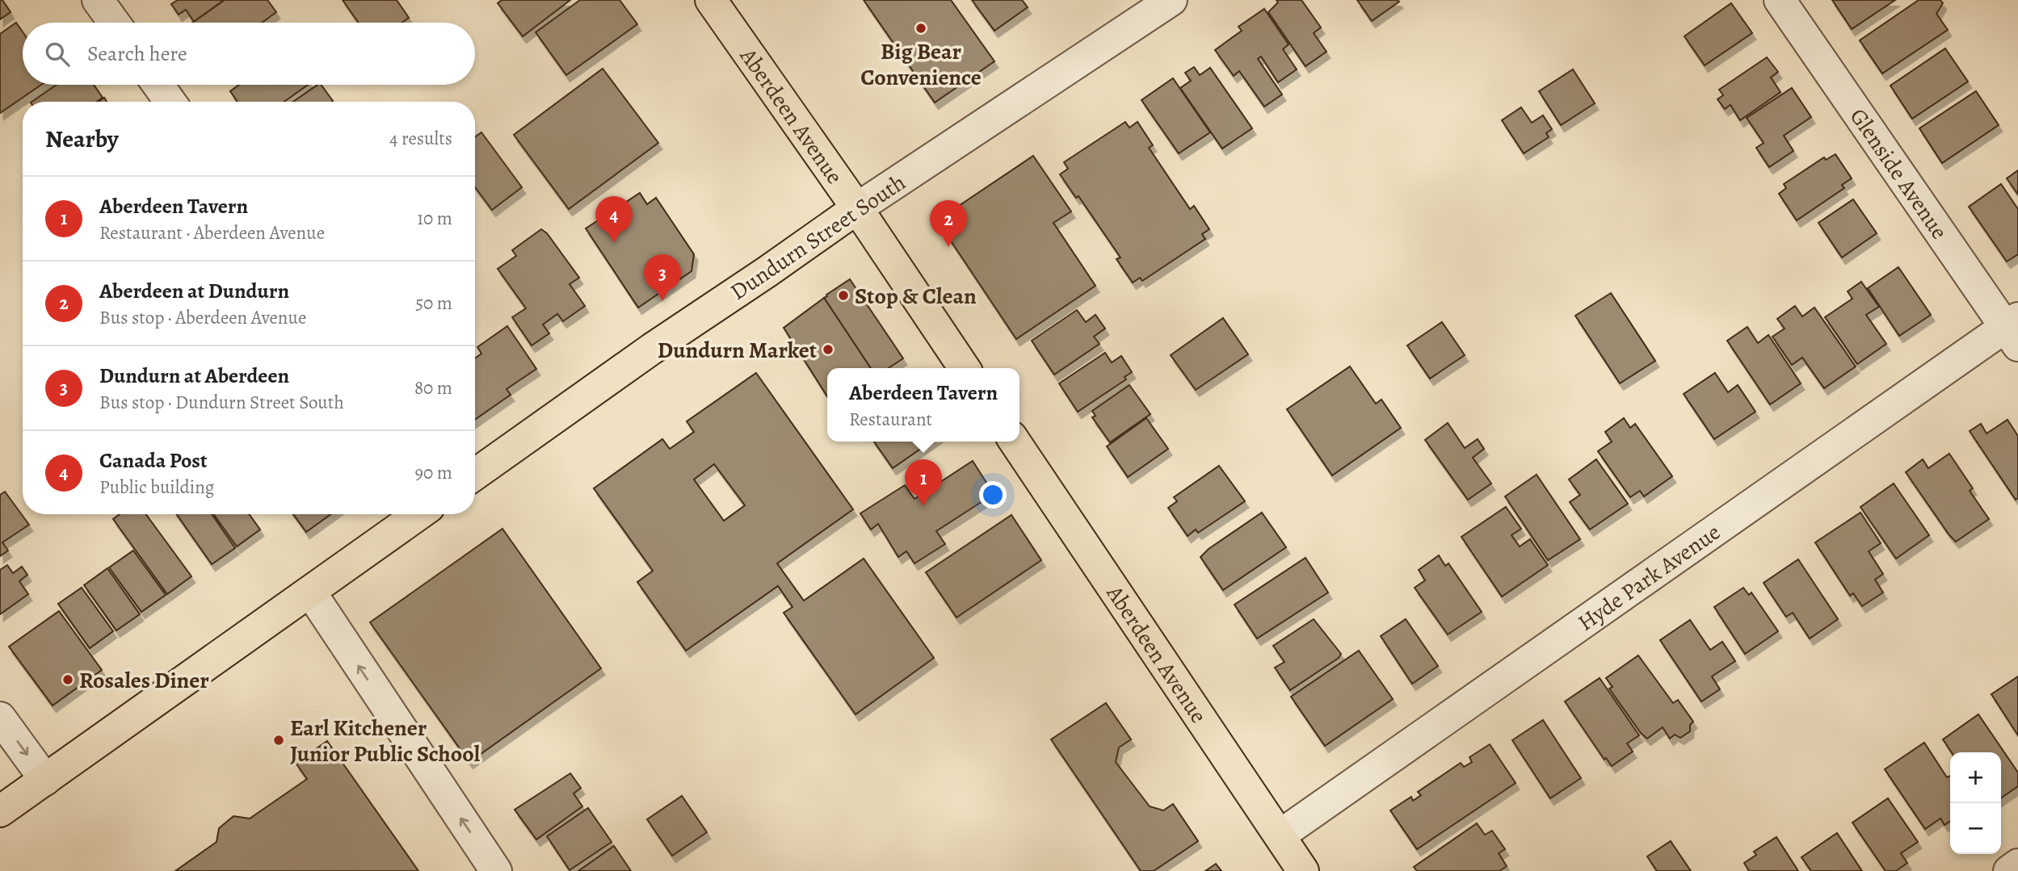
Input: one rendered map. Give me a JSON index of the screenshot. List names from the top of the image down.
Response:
{
  "streets": {
    "main road": ["Aberdeen Avenue", "Dundurn Street South"],
    "street": ["Glenside Avenue", "Hyde Park Avenue"]
  },
  "crossings": [
    ["Aberdeen Avenue", "Dundurn Street South"],
    ["Aberdeen Avenue", "Hyde Park Avenue"],
    ["Glenside Avenue", "Hyde Park Avenue"]
  ],
  "places": [
    "Big Bear Convenience",
    "Stop & Clean",
    "Dundurn Market",
    "Rosales Diner",
    "Earl Kitchener Junior Public School"
  ],
  "page": {
    "search": "Search here",
    "heading": ["Nearby", "4 results"],
    "list": [
      {
        "mark": "1",
        "name": "Aberdeen Tavern",
        "note": "Restaurant · Aberdeen Avenue",
        "value": "10 m"
      },
      {
        "mark": "2",
        "name": "Aberdeen at Dundurn",
        "note": "Bus stop · Aberdeen Avenue",
        "value": "50 m"
      },
      {
        "mark": "3",
        "name": "Dundurn at Aberdeen",
        "note": "Bus stop · Dundurn Street South",
        "value": "80 m"
      },
      {
        "mark": "4",
        "name": "Canada Post",
        "note": "Public building",
        "value": "90 m"
      }
    ],
    "pins": [
      "4",
      "2",
      "3",
      "1"
    ],
    "popup": ["Aberdeen Tavern", "Restaurant"],
    "map_buttons": ["+", "−"]
  }
}
